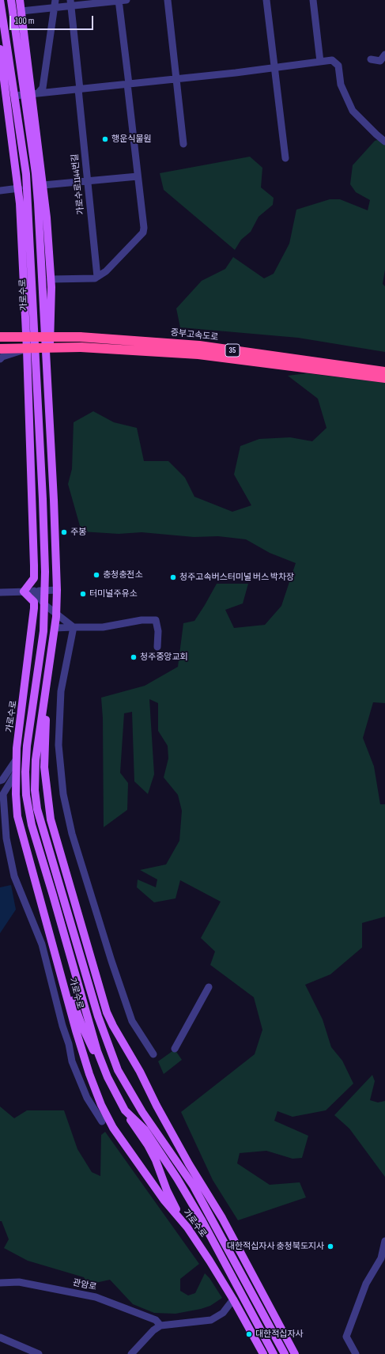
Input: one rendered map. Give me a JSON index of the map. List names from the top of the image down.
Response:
{
  "streets": {
    "highway": ["중부고속도로", "35"],
    "main road": ["가로수로"],
    "street": ["가로수로1144번길", "관암로"]
  },
  "places": [
    "행운식물원",
    "주봉",
    "충청충전소",
    "청주고속버스터미널 버스 박차장",
    "터미널주유소",
    "청주중앙교회",
    "대한적십자사 충청북도지사",
    "대한적십자사"
  ],
  "scale_bar": "100 m"
}
